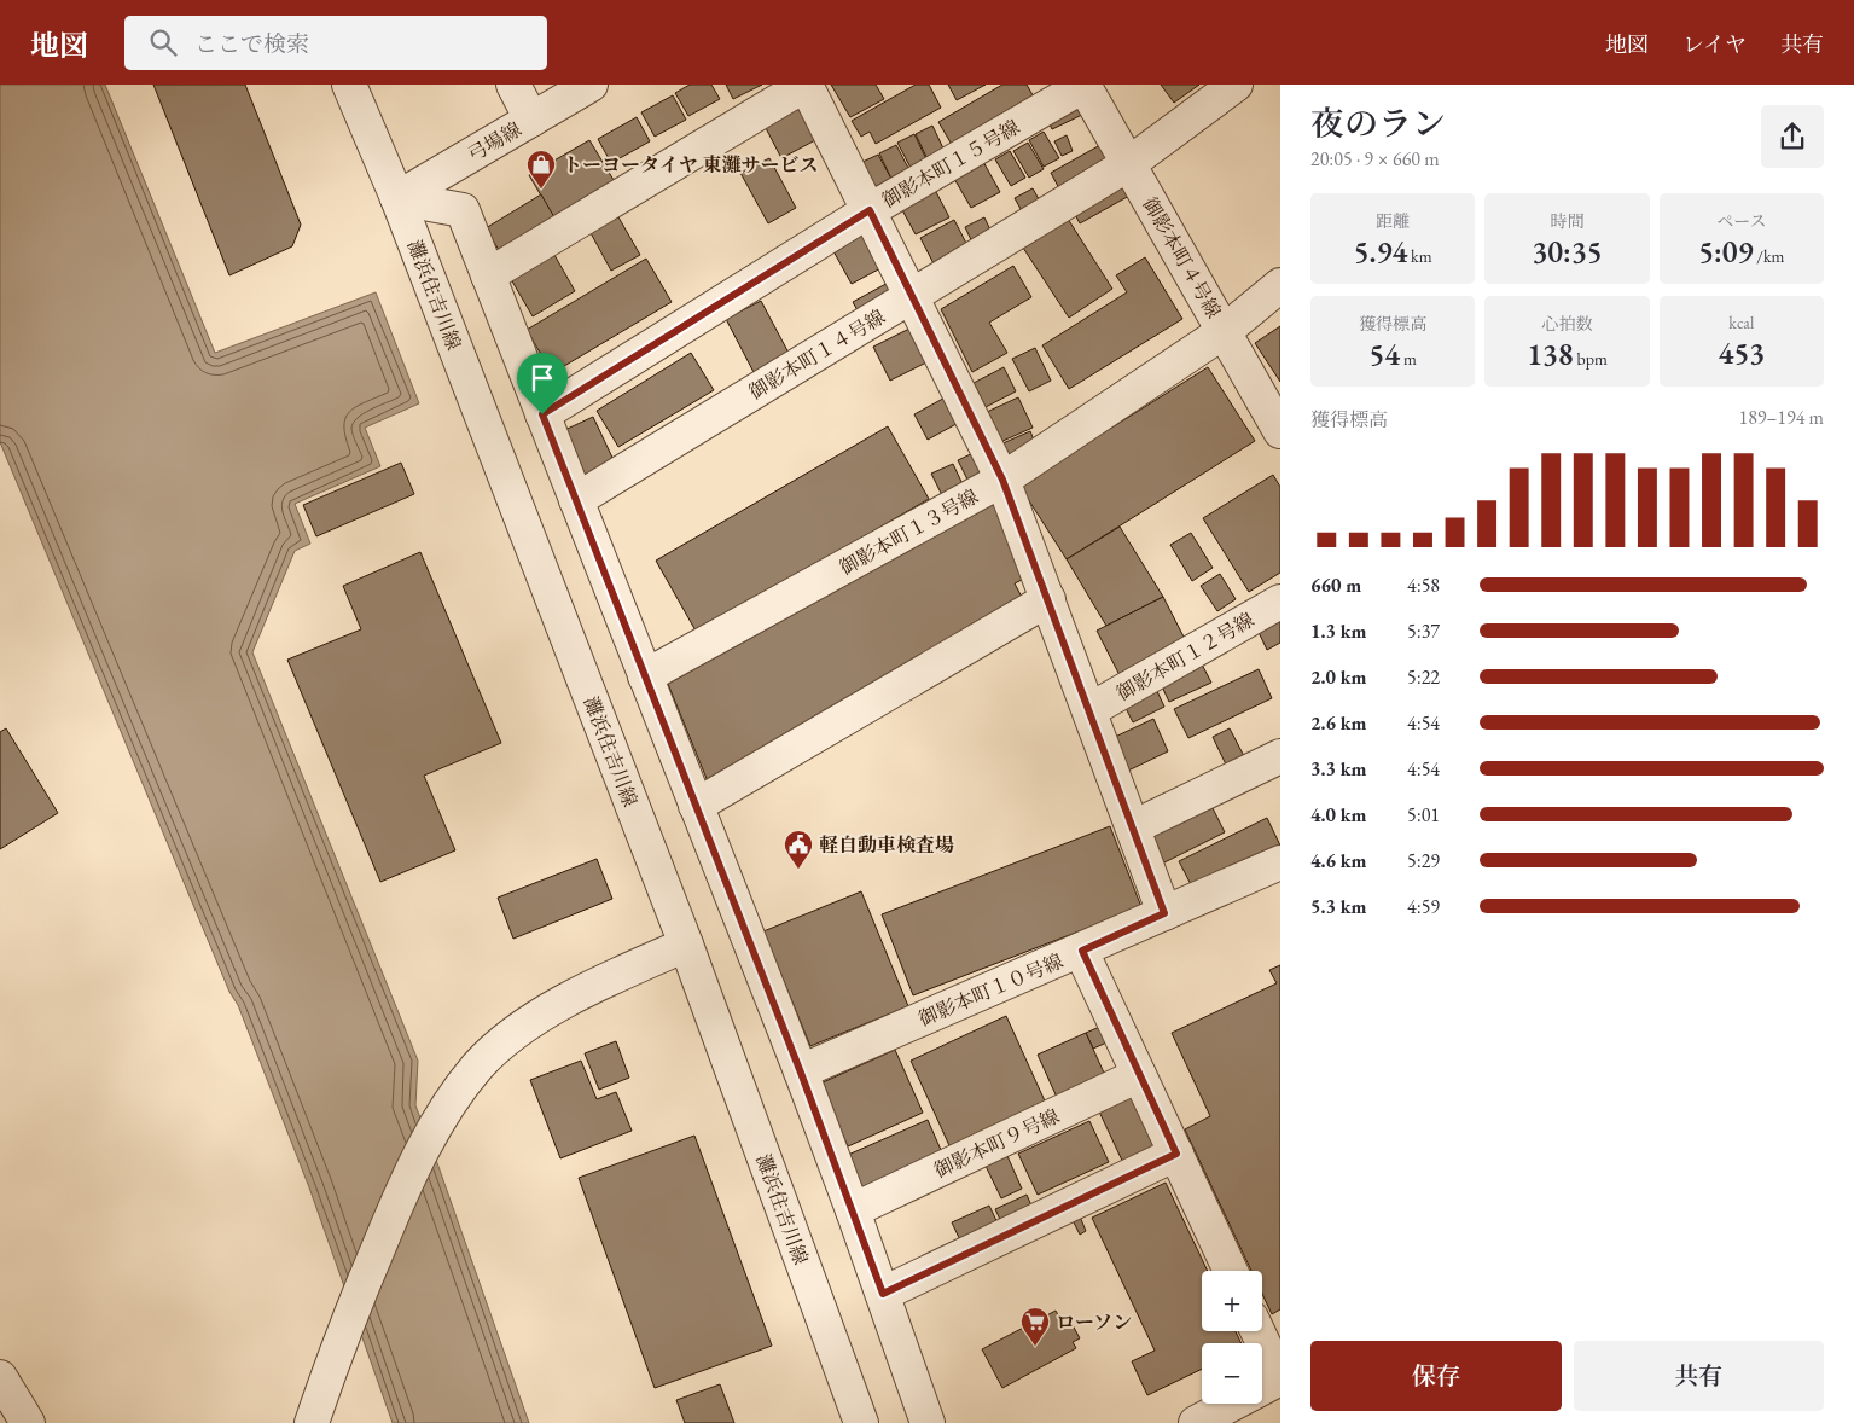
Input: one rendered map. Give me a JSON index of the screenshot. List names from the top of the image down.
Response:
{
  "streets": {
    "street": [
      "弓場線",
      "御影本町１５号線",
      "御影本町４号線",
      "灘浜住吉川線",
      "御影本町１４号線",
      "御影本町１３号線",
      "御影本町１２号線",
      "御影本町１０号線",
      "御影本町９号線"
    ]
  },
  "crossings": [
    ["弓場線", "灘浜住吉川線"],
    ["御影本町１５号線", "御影本町４号線"],
    ["御影本町４号線", "御影本町１４号線"],
    ["御影本町４号線", "御影本町１３号線"]
  ],
  "places": {
    "shop": ["トーヨータイヤ 東灘サービス"],
    "public building": ["軽自動車検査場"],
    "supermarket": ["ローソン"]
  },
  "page": {
    "header": "地図",
    "search": "ここで検索",
    "nav": ["地図", "レイヤ", "共有"],
    "heading": ["夜のラン", "20:05 · 9 × 660 m"],
    "stats": [
      ["距離", "5.94 km"],
      ["時間", "30:35"],
      ["ペース", "5:09 /km"],
      ["獲得標高", "54 m"],
      ["心拍数", "138 bpm"],
      ["kcal", "453"]
    ],
    "chart": ["獲得標高", "189–194 m"],
    "list": [
      {
        "name": "660 m",
        "note": "4:58"
      },
      {
        "name": "1.3 km",
        "note": "5:37"
      },
      {
        "name": "2.0 km",
        "note": "5:22"
      },
      {
        "name": "2.6 km",
        "note": "4:54"
      },
      {
        "name": "3.3 km",
        "note": "4:54"
      },
      {
        "name": "4.0 km",
        "note": "5:01"
      },
      {
        "name": "4.6 km",
        "note": "5:29"
      },
      {
        "name": "5.3 km",
        "note": "4:59"
      }
    ],
    "map_buttons": ["+", "−"],
    "buttons": ["保存", "共有"]
  }
}
